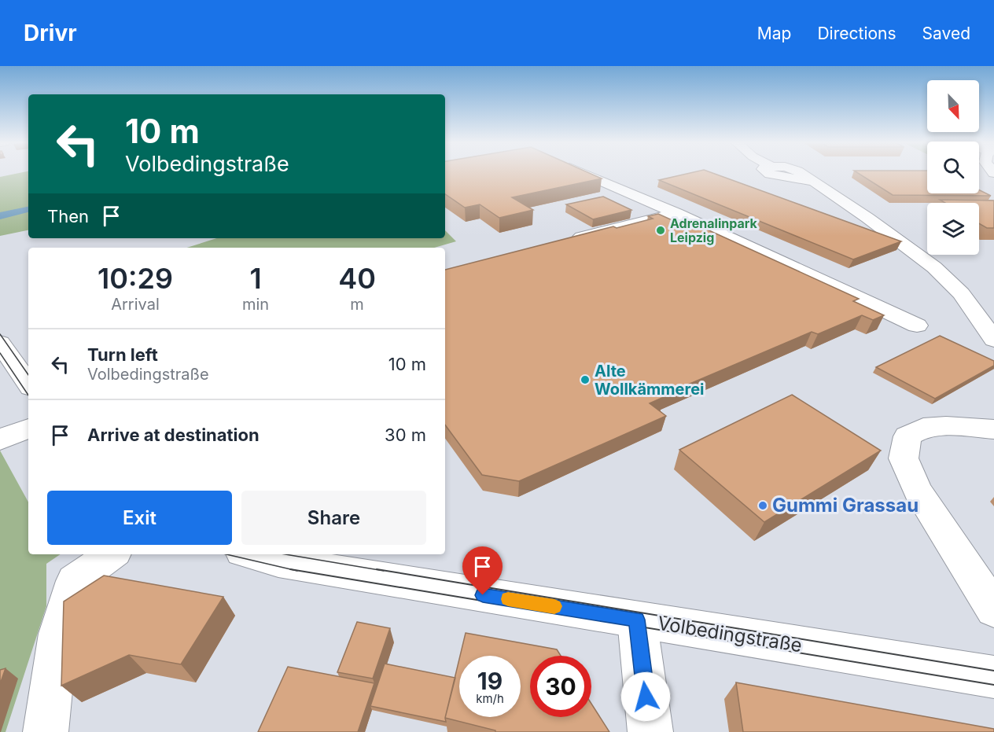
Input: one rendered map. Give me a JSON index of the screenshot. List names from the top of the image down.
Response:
{
  "streets": {
    "street": ["Volbedingstraße"]
  },
  "places": ["Adrenalinpark Leipzig", "Alte Wollkämmerei", "Gummi Grassau"],
  "north": "bottom right",
  "page": {
    "header": "Drivr",
    "nav": ["Map", "Directions", "Saved"],
    "turn": ["10 m", "Volbedingstraße"],
    "then": "Then",
    "eta": [
      "10:29",
      "Arrival",
      "1",
      "min",
      "40",
      "m"
    ],
    "list": [
      {
        "name": "Turn left",
        "note": "Volbedingstraße",
        "value": "10 m"
      },
      {
        "name": "Arrive at destination",
        "value": "30 m"
      }
    ],
    "buttons": ["Exit", "Share"],
    "speed": "19 km/h",
    "limit": "30"
  }
}
